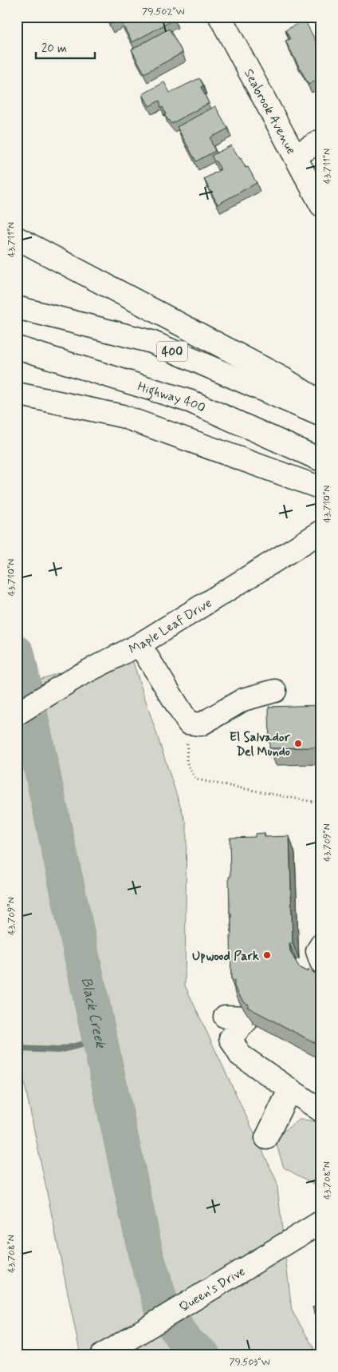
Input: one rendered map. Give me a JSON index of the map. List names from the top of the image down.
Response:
{
  "streets": {
    "main road": [
      "Seabrook Avenue",
      "400",
      "Highway 400",
      "Maple Leaf Drive",
      "Queen's Drive"
    ]
  },
  "water": ["Black Creek"],
  "places": ["El Salvador Del Mundo", "Upwood Park"],
  "scale_bar": "20 m",
  "coordinates": [
    "79.502°W",
    "43.711°N",
    "43.710°N",
    "43.709°N",
    "43.708°N",
    "79.503°W"
  ]
}
